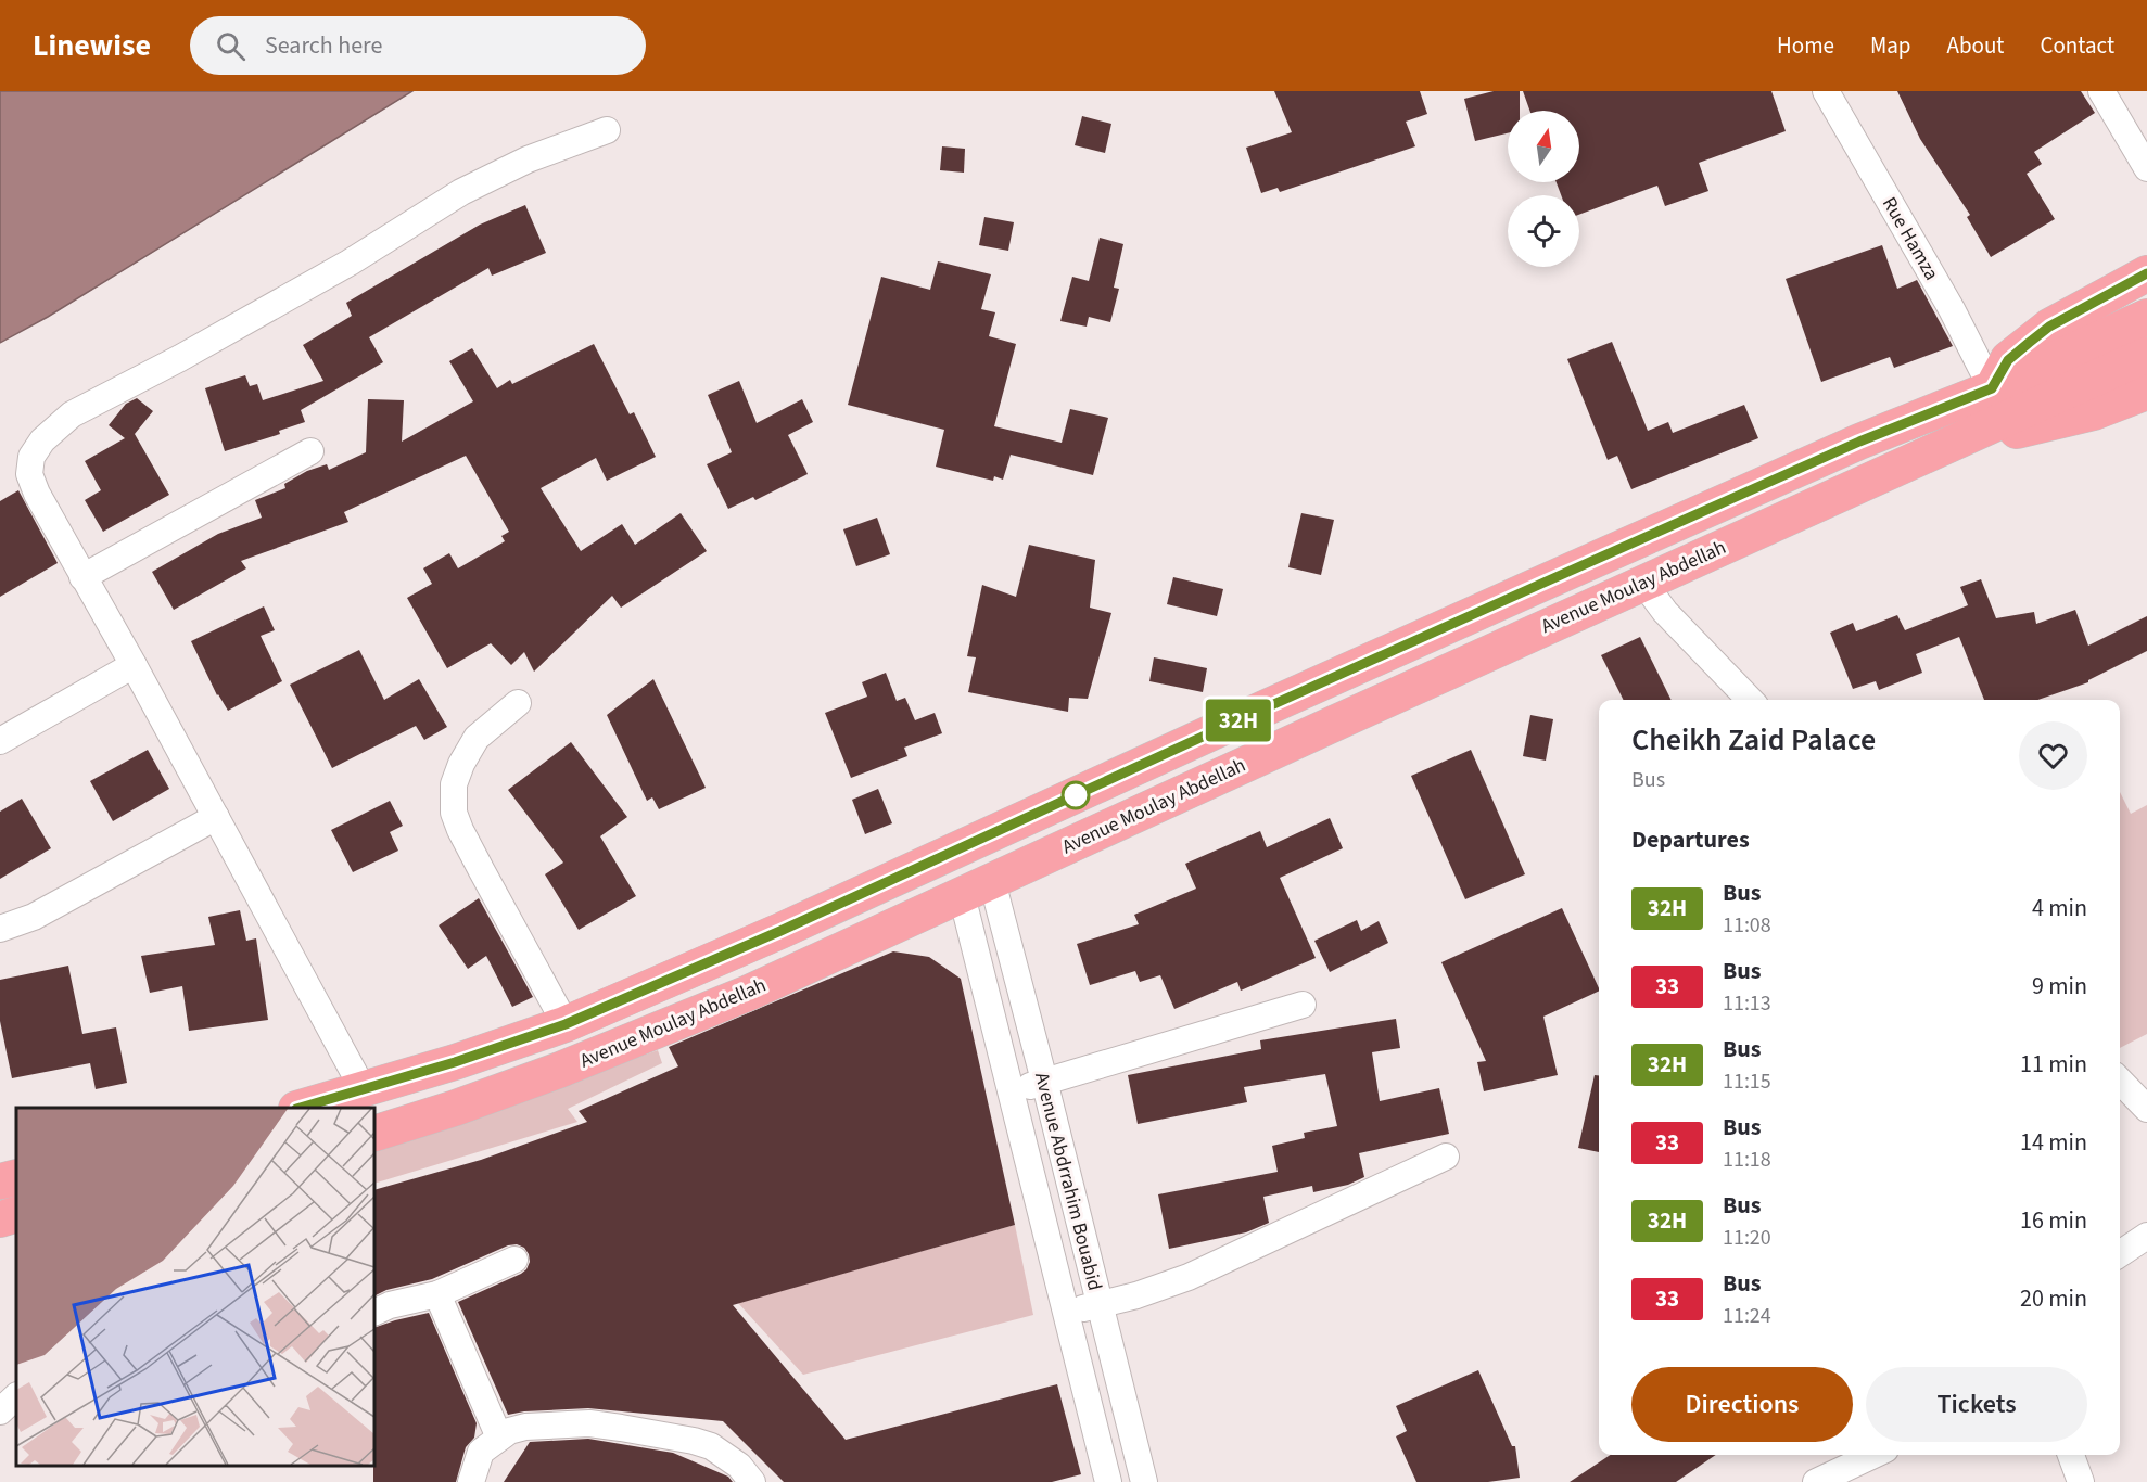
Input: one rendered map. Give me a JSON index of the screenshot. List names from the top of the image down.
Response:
{
  "streets": {
    "main road": ["Avenue Moulay Abdellah"],
    "street": ["Rue Hamza", "Avenue Abdrrahim Bouabid"]
  },
  "crossings": [
    ["Rue Hamza", "Avenue Moulay Abdellah"],
    ["Avenue Moulay Abdellah", "Avenue Abdrrahim Bouabid"]
  ],
  "lines": ["bus line 32H"],
  "north": "top",
  "page": {
    "header": "Linewise",
    "search": "Search here",
    "nav": [
      "Home",
      "Map",
      "About",
      "Contact"
    ],
    "on_map": "32H",
    "heading": [
      ["Cheikh Zaid Palace", "Bus"],
      "Departures"
    ],
    "list": [
      {
        "mark": "32H",
        "name": "Bus",
        "note": "11:08",
        "value": "4 min"
      },
      {
        "mark": "33",
        "name": "Bus",
        "note": "11:13",
        "value": "9 min"
      },
      {
        "mark": "32H",
        "name": "Bus",
        "note": "11:15",
        "value": "11 min"
      },
      {
        "mark": "33",
        "name": "Bus",
        "note": "11:18",
        "value": "14 min"
      },
      {
        "mark": "32H",
        "name": "Bus",
        "note": "11:20",
        "value": "16 min"
      },
      {
        "mark": "33",
        "name": "Bus",
        "note": "11:24",
        "value": "20 min"
      }
    ],
    "buttons": ["Directions", "Tickets"]
  }
}
